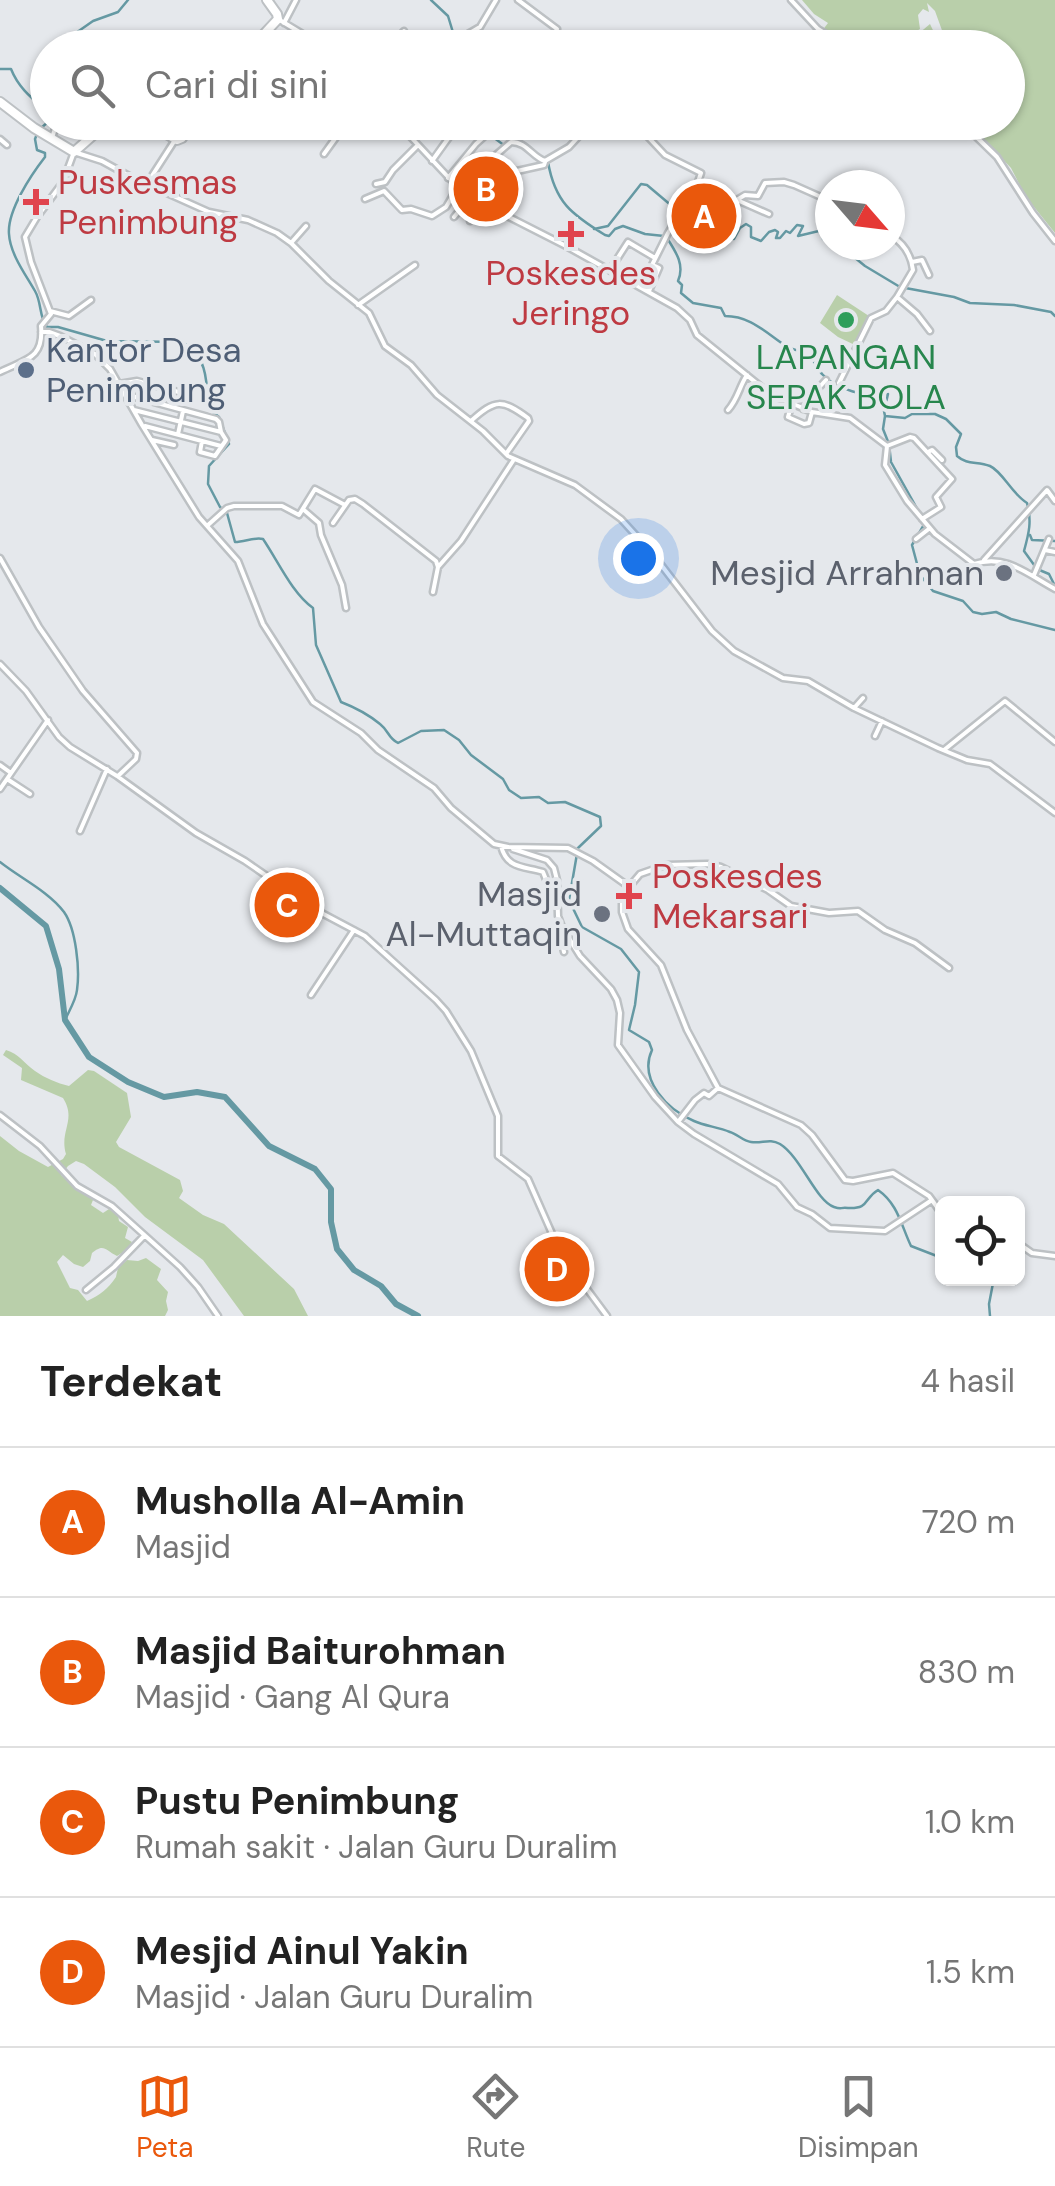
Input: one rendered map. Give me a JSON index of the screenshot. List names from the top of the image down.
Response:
{
  "places": {
    "health": ["Puskesmas Penimbung", "Poskesdes Jeringo", "Poskesdes Mekarsari"],
    "other": [
      "LAPANGAN SEPAK BOLA",
      "Kantor Desa Penimbung",
      "Mesjid Arrahman",
      "Masjid Al-Muttaqin"
    ]
  },
  "north": "bottom right",
  "page": {
    "search": "Cari di sini",
    "pins": [
      "B",
      "A",
      "C",
      "D"
    ],
    "heading": ["Terdekat", "4 hasil"],
    "list": [
      {
        "mark": "A",
        "name": "Musholla Al-Amin",
        "note": "Masjid",
        "value": "720 m"
      },
      {
        "mark": "B",
        "name": "Masjid Baiturohman",
        "note": "Masjid · Gang Al Qura",
        "value": "830 m"
      },
      {
        "mark": "C",
        "name": "Pustu Penimbung",
        "note": "Rumah sakit · Jalan Guru Duralim",
        "value": "1.0 km"
      },
      {
        "mark": "D",
        "name": "Mesjid Ainul Yakin",
        "note": "Masjid · Jalan Guru Duralim",
        "value": "1.5 km"
      }
    ],
    "nav": ["Peta", "Rute", "Disimpan"]
  }
}
